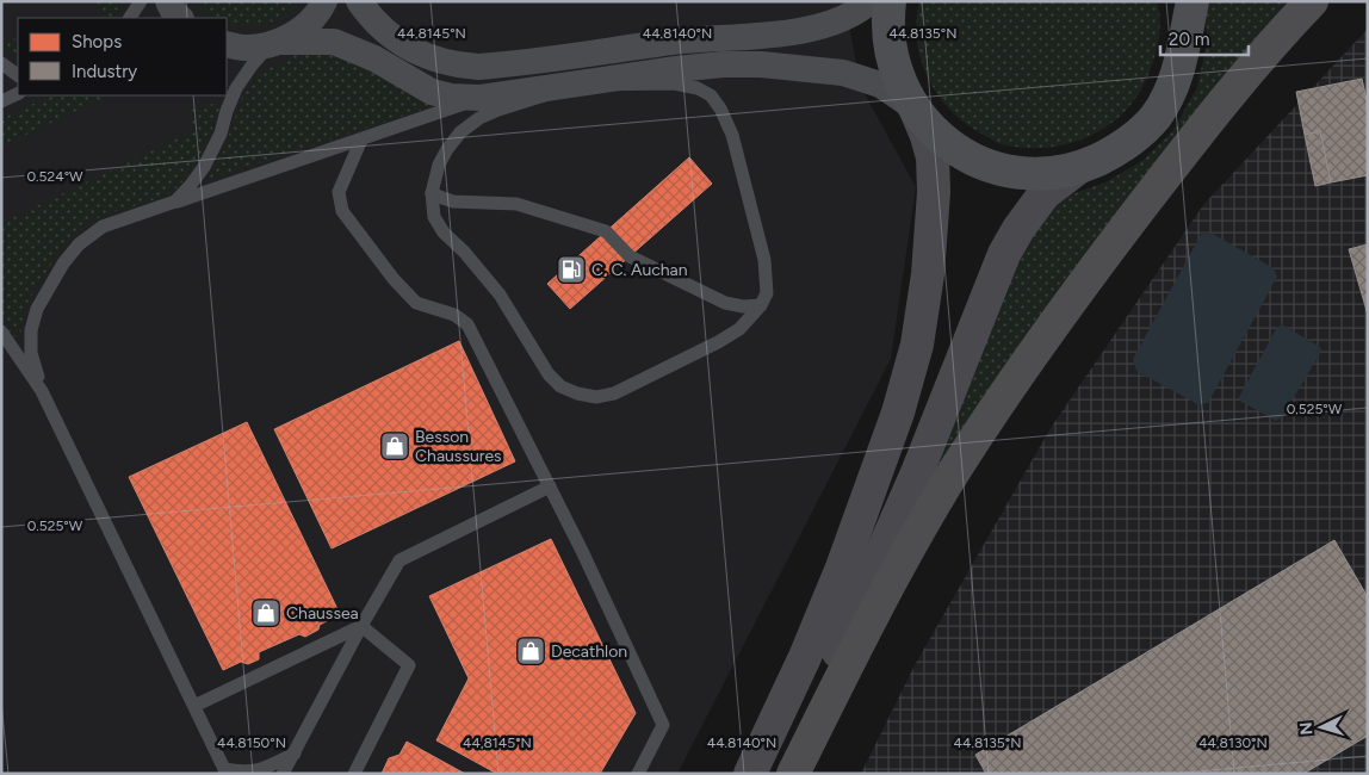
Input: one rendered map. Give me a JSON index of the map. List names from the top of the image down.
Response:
{
  "places": {
    "fuel station": ["C. C. Auchan"],
    "shop": ["Besson Chaussures", "Chaussea", "Decathlon"]
  },
  "legend": ["Shops", "Industry"],
  "scale_bar": "20 m",
  "north": "left",
  "coordinates": [
    "44.8145°N",
    "44.8140°N",
    "44.8135°N",
    "0.524°W",
    "0.525°W",
    "44.8150°N",
    "44.8130°N"
  ]
}
